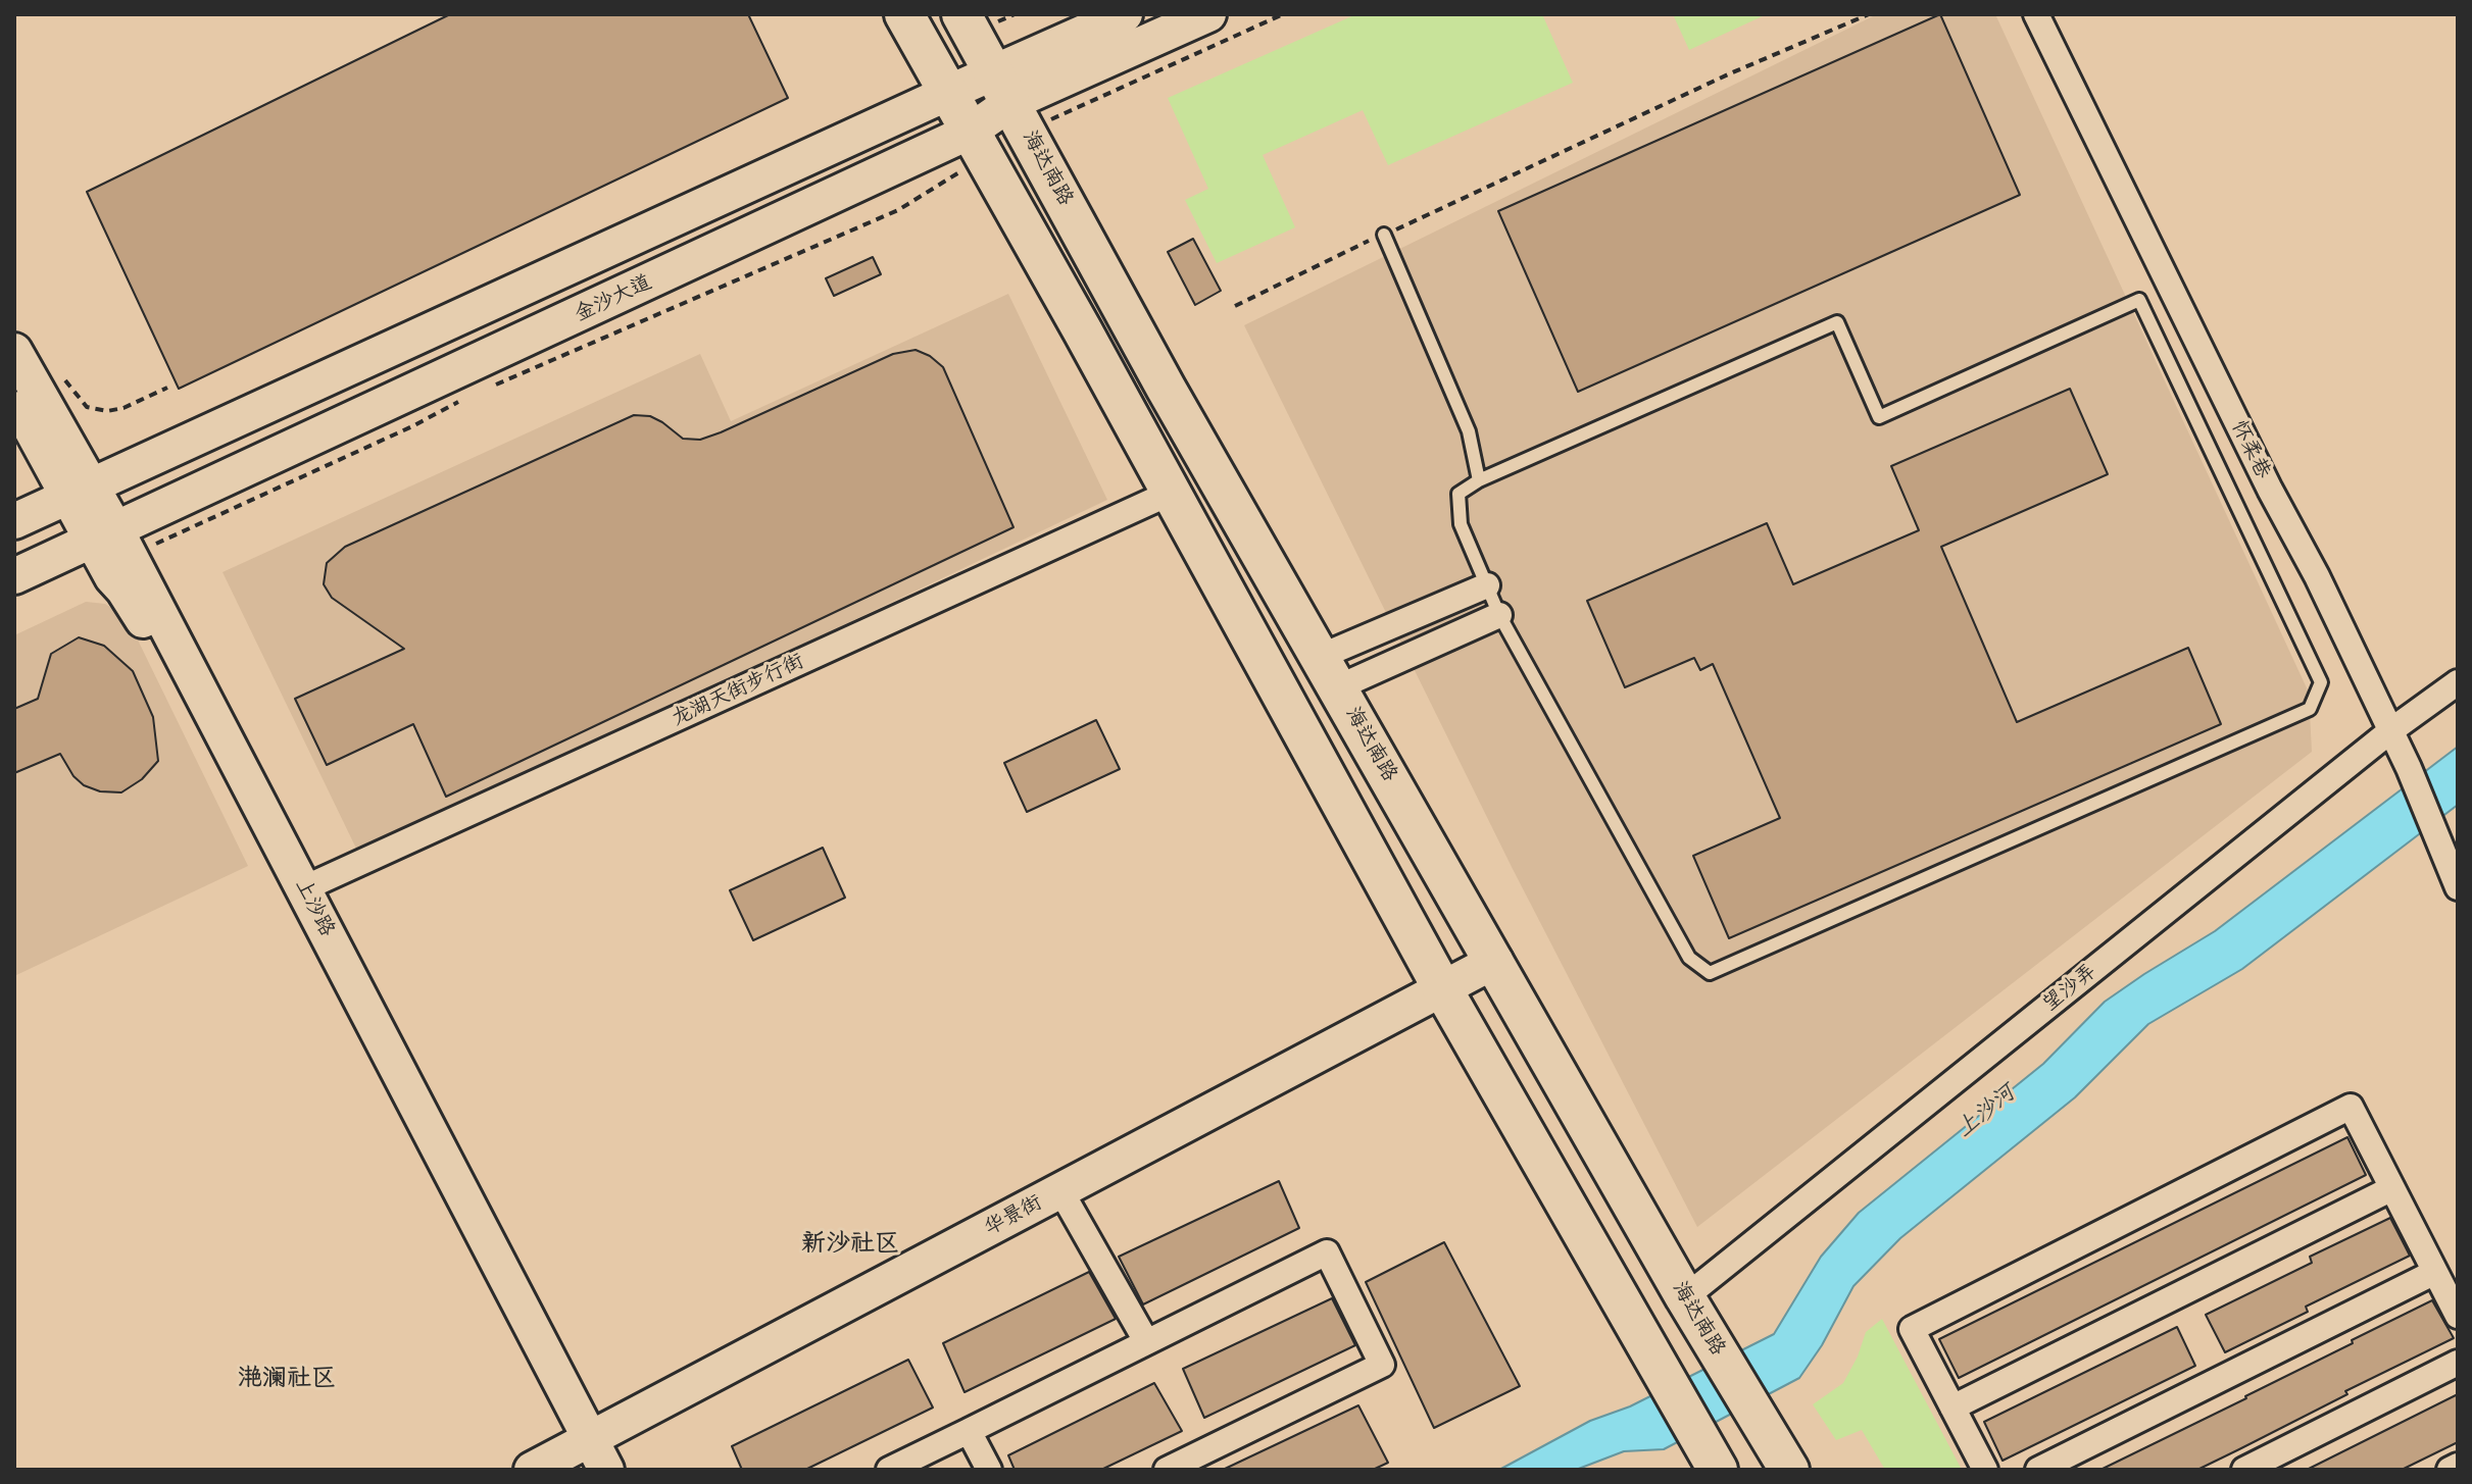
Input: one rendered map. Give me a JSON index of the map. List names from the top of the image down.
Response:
{
  "streets": {
    "main road": ["海达南路"],
    "street": [
      "金沙大道",
      "怀柔巷",
      "龙湖天街步行街",
      "上沙路",
      "望沙弄",
      "华景街"
    ]
  },
  "crossings": [
    ["海达南路", "金沙大道"],
    ["海达南路", "望沙弄"],
    ["海达南路", "华景街"],
    ["金沙大道", "上沙路"],
    ["怀柔巷", "望沙弄"],
    ["龙湖天街步行街", "上沙路"],
    ["上沙路", "华景街"]
  ],
  "districts": ["新沙社区", "滟澜社区"],
  "water": ["上沙河"]
}
